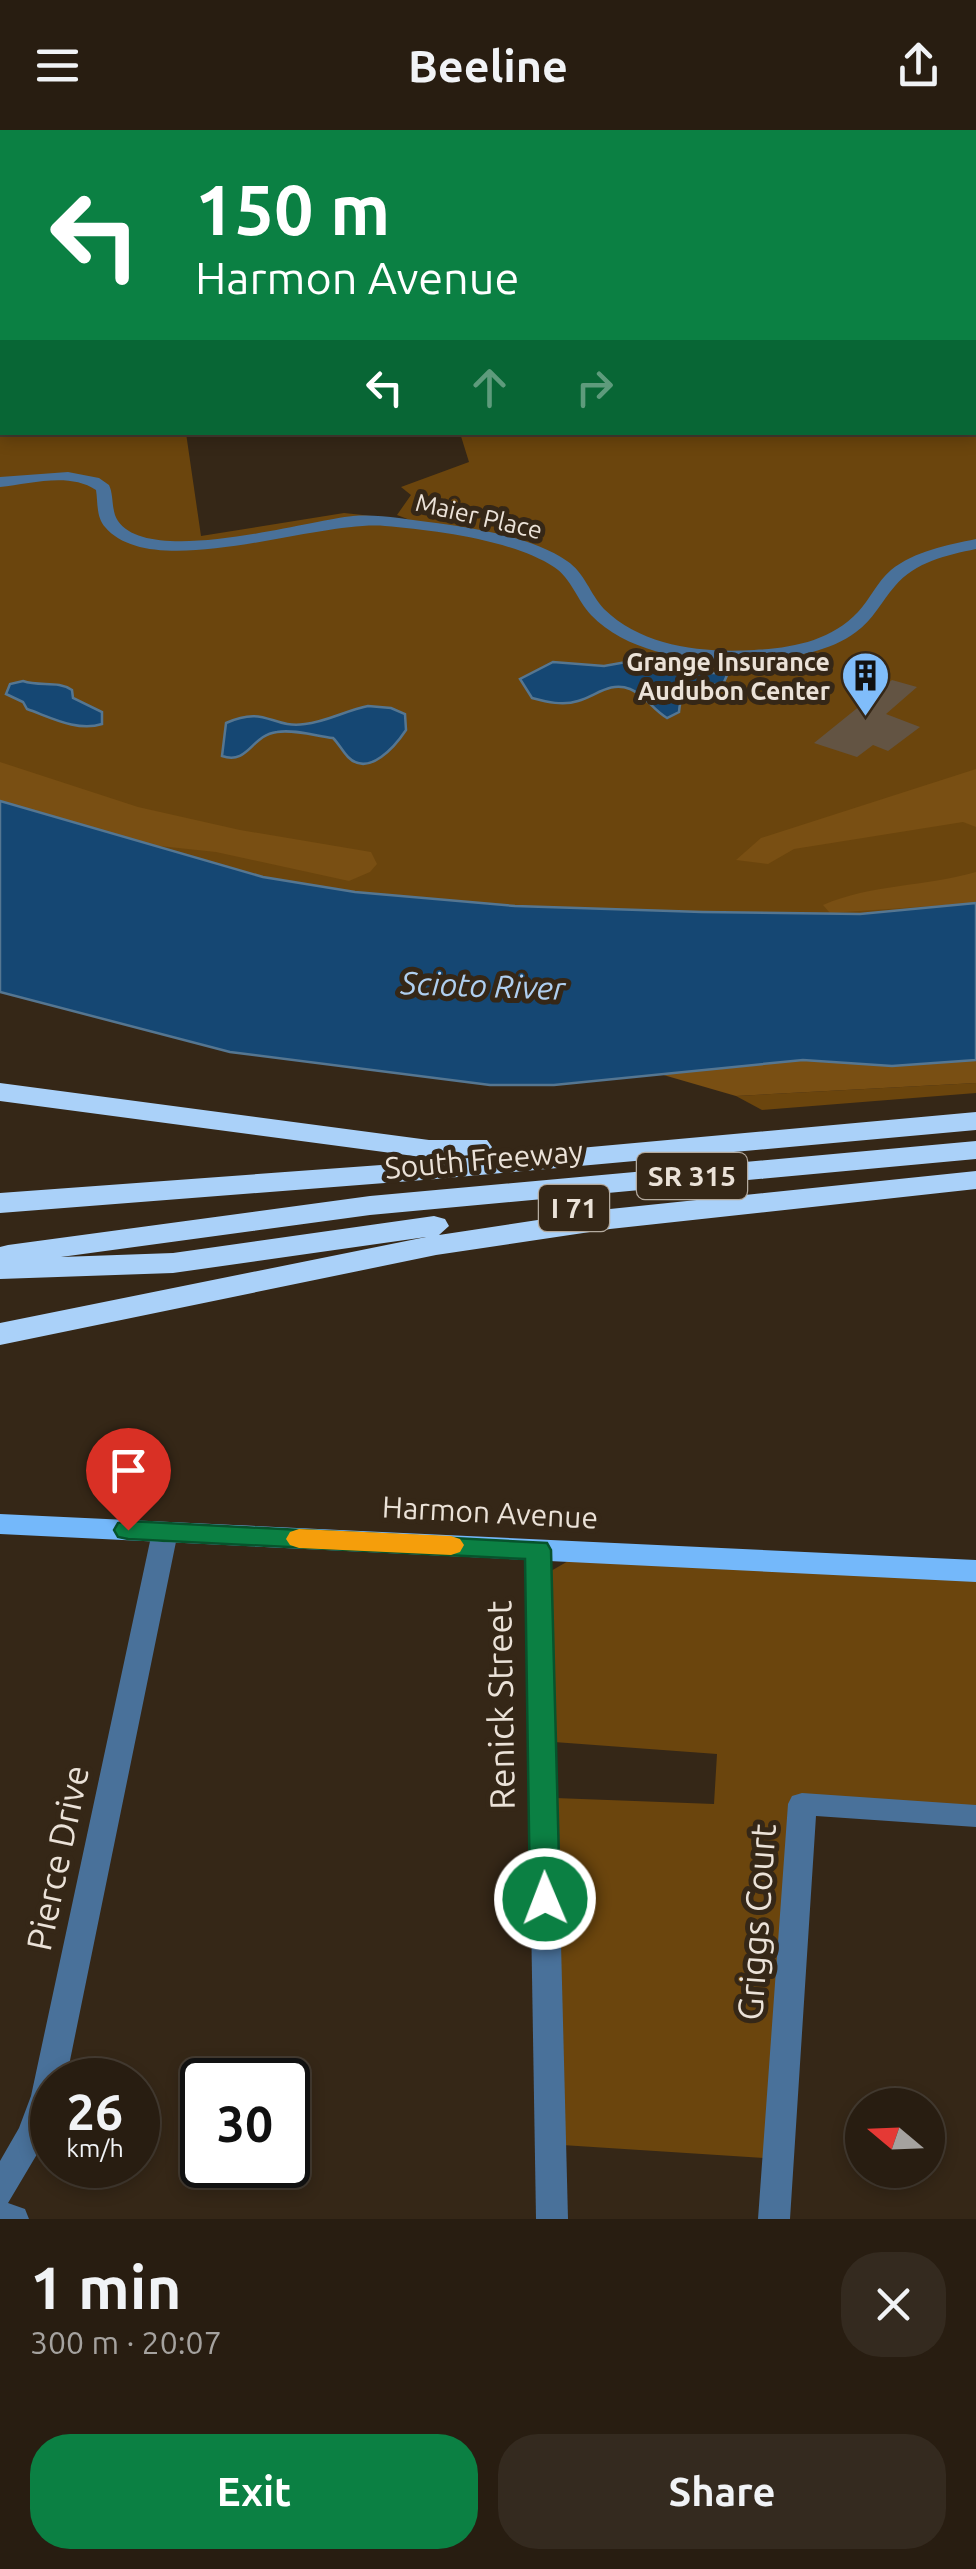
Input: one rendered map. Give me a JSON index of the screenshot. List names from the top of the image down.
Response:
{
  "streets": {
    "highway": ["South Freeway", "SR 315", "I 71"],
    "main road": ["Harmon Avenue"],
    "street": [
      "Maier Place",
      "Renick Street",
      "Pierce Drive",
      "Griggs Court"
    ]
  },
  "crossings": [
    ["South Freeway", "I 71"],
    ["Harmon Avenue", "Renick Street"],
    ["Harmon Avenue", "Pierce Drive"]
  ],
  "water": ["Scioto River"],
  "places": {
    "building": ["Grange Insurance Audubon Center"]
  },
  "north": "left",
  "page": {
    "header": "Beeline",
    "turn": ["150 m", "Harmon Avenue"],
    "speed": "26 km/h",
    "limit": "30",
    "heading": ["1 min", "300 m · 20:07"],
    "buttons": ["Exit", "Share"]
  }
}
